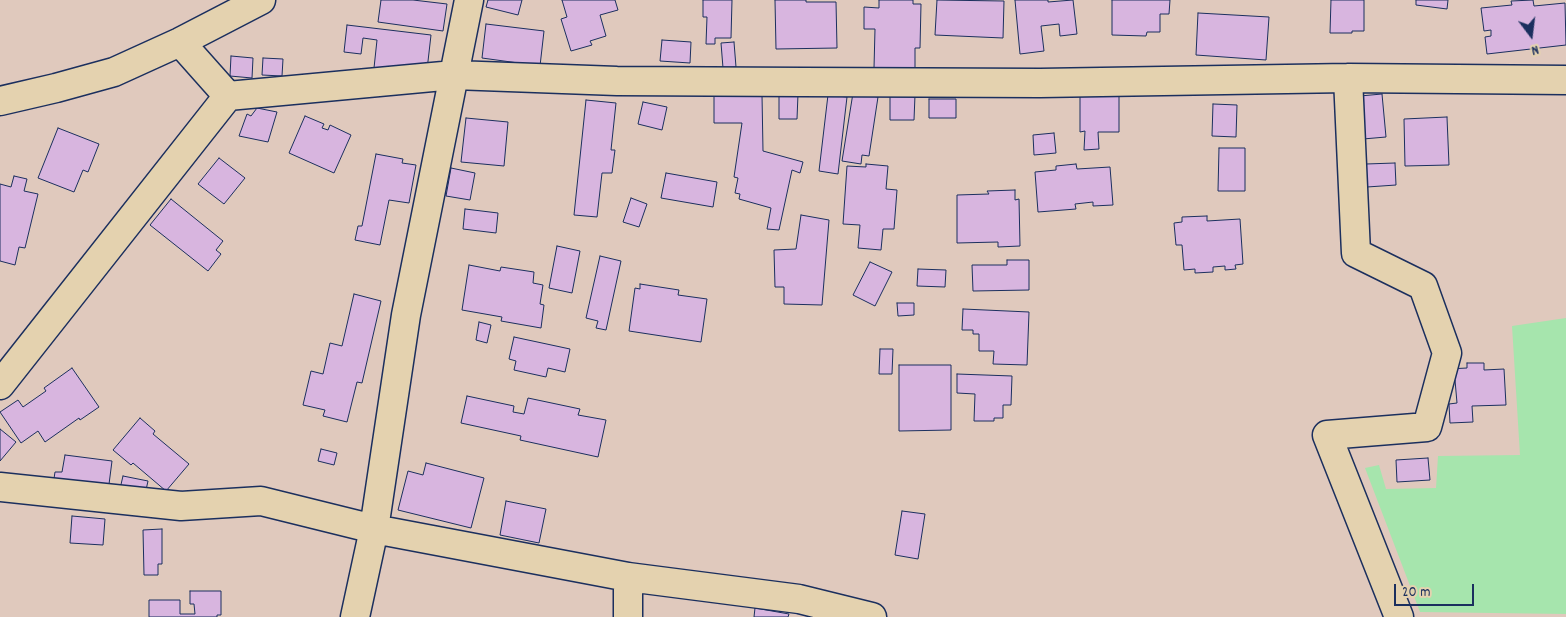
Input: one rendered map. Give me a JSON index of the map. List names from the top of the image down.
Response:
{
  "scale_bar": "20 m",
  "north": "bottom"
}
